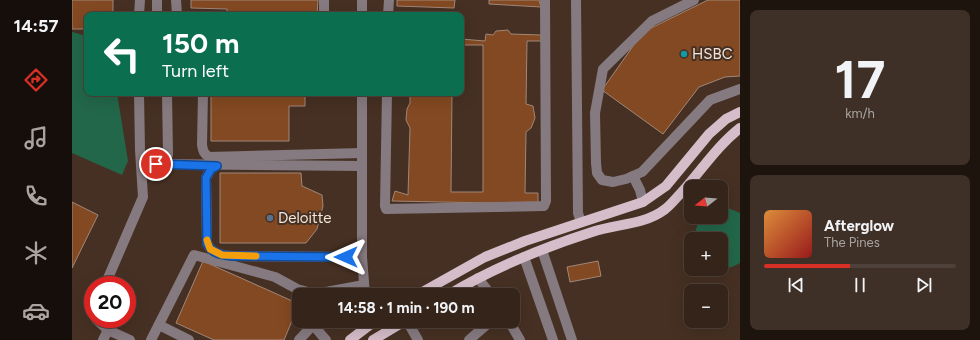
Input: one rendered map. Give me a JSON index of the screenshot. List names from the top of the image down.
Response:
{
  "places": ["HSBC", "Deloitte"],
  "north": "left",
  "page": {
    "tabs": "14:57",
    "tile": ["17", "km/h"],
    "turn": ["150 m", "Turn left"],
    "map_buttons": ["+", "−"],
    "song": ["Afterglow", "The Pines"],
    "limit": "20",
    "trip": "14:58 · 1 min · 190 m"
  }
}
